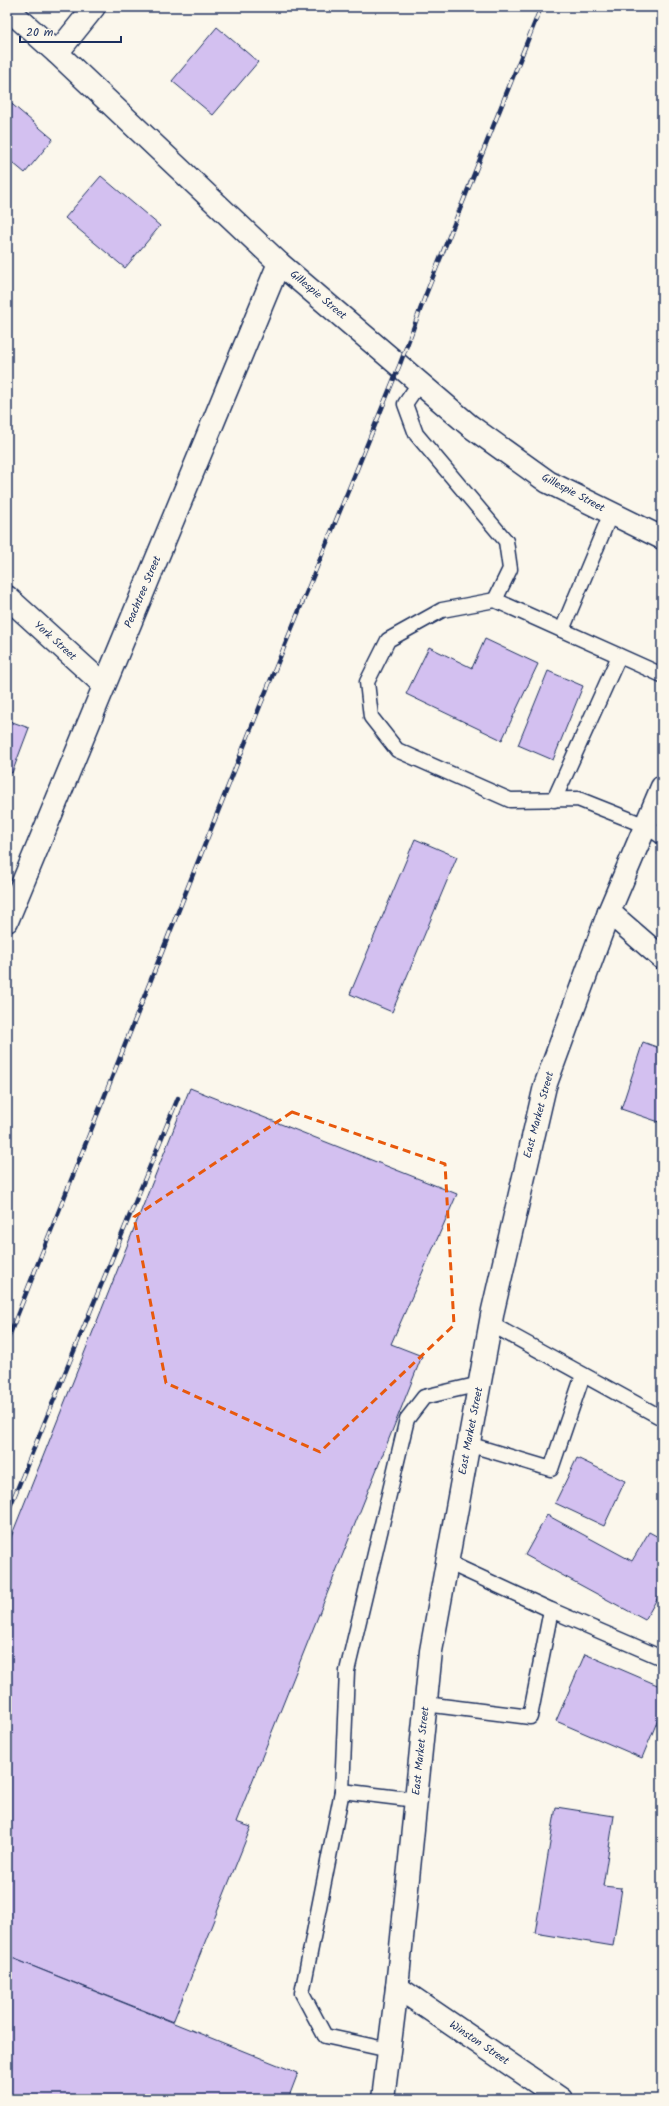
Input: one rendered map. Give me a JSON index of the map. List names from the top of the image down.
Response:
{
  "streets": {
    "street": [
      "Gillespie Street",
      "Peachtree Street",
      "York Street",
      "East Market Street",
      "Winston Street"
    ]
  },
  "crossings": [
    ["Gillespie Street", "Peachtree Street"],
    ["Peachtree Street", "York Street"],
    ["East Market Street", "Winston Street"]
  ],
  "scale_bar": "20 m"
}
